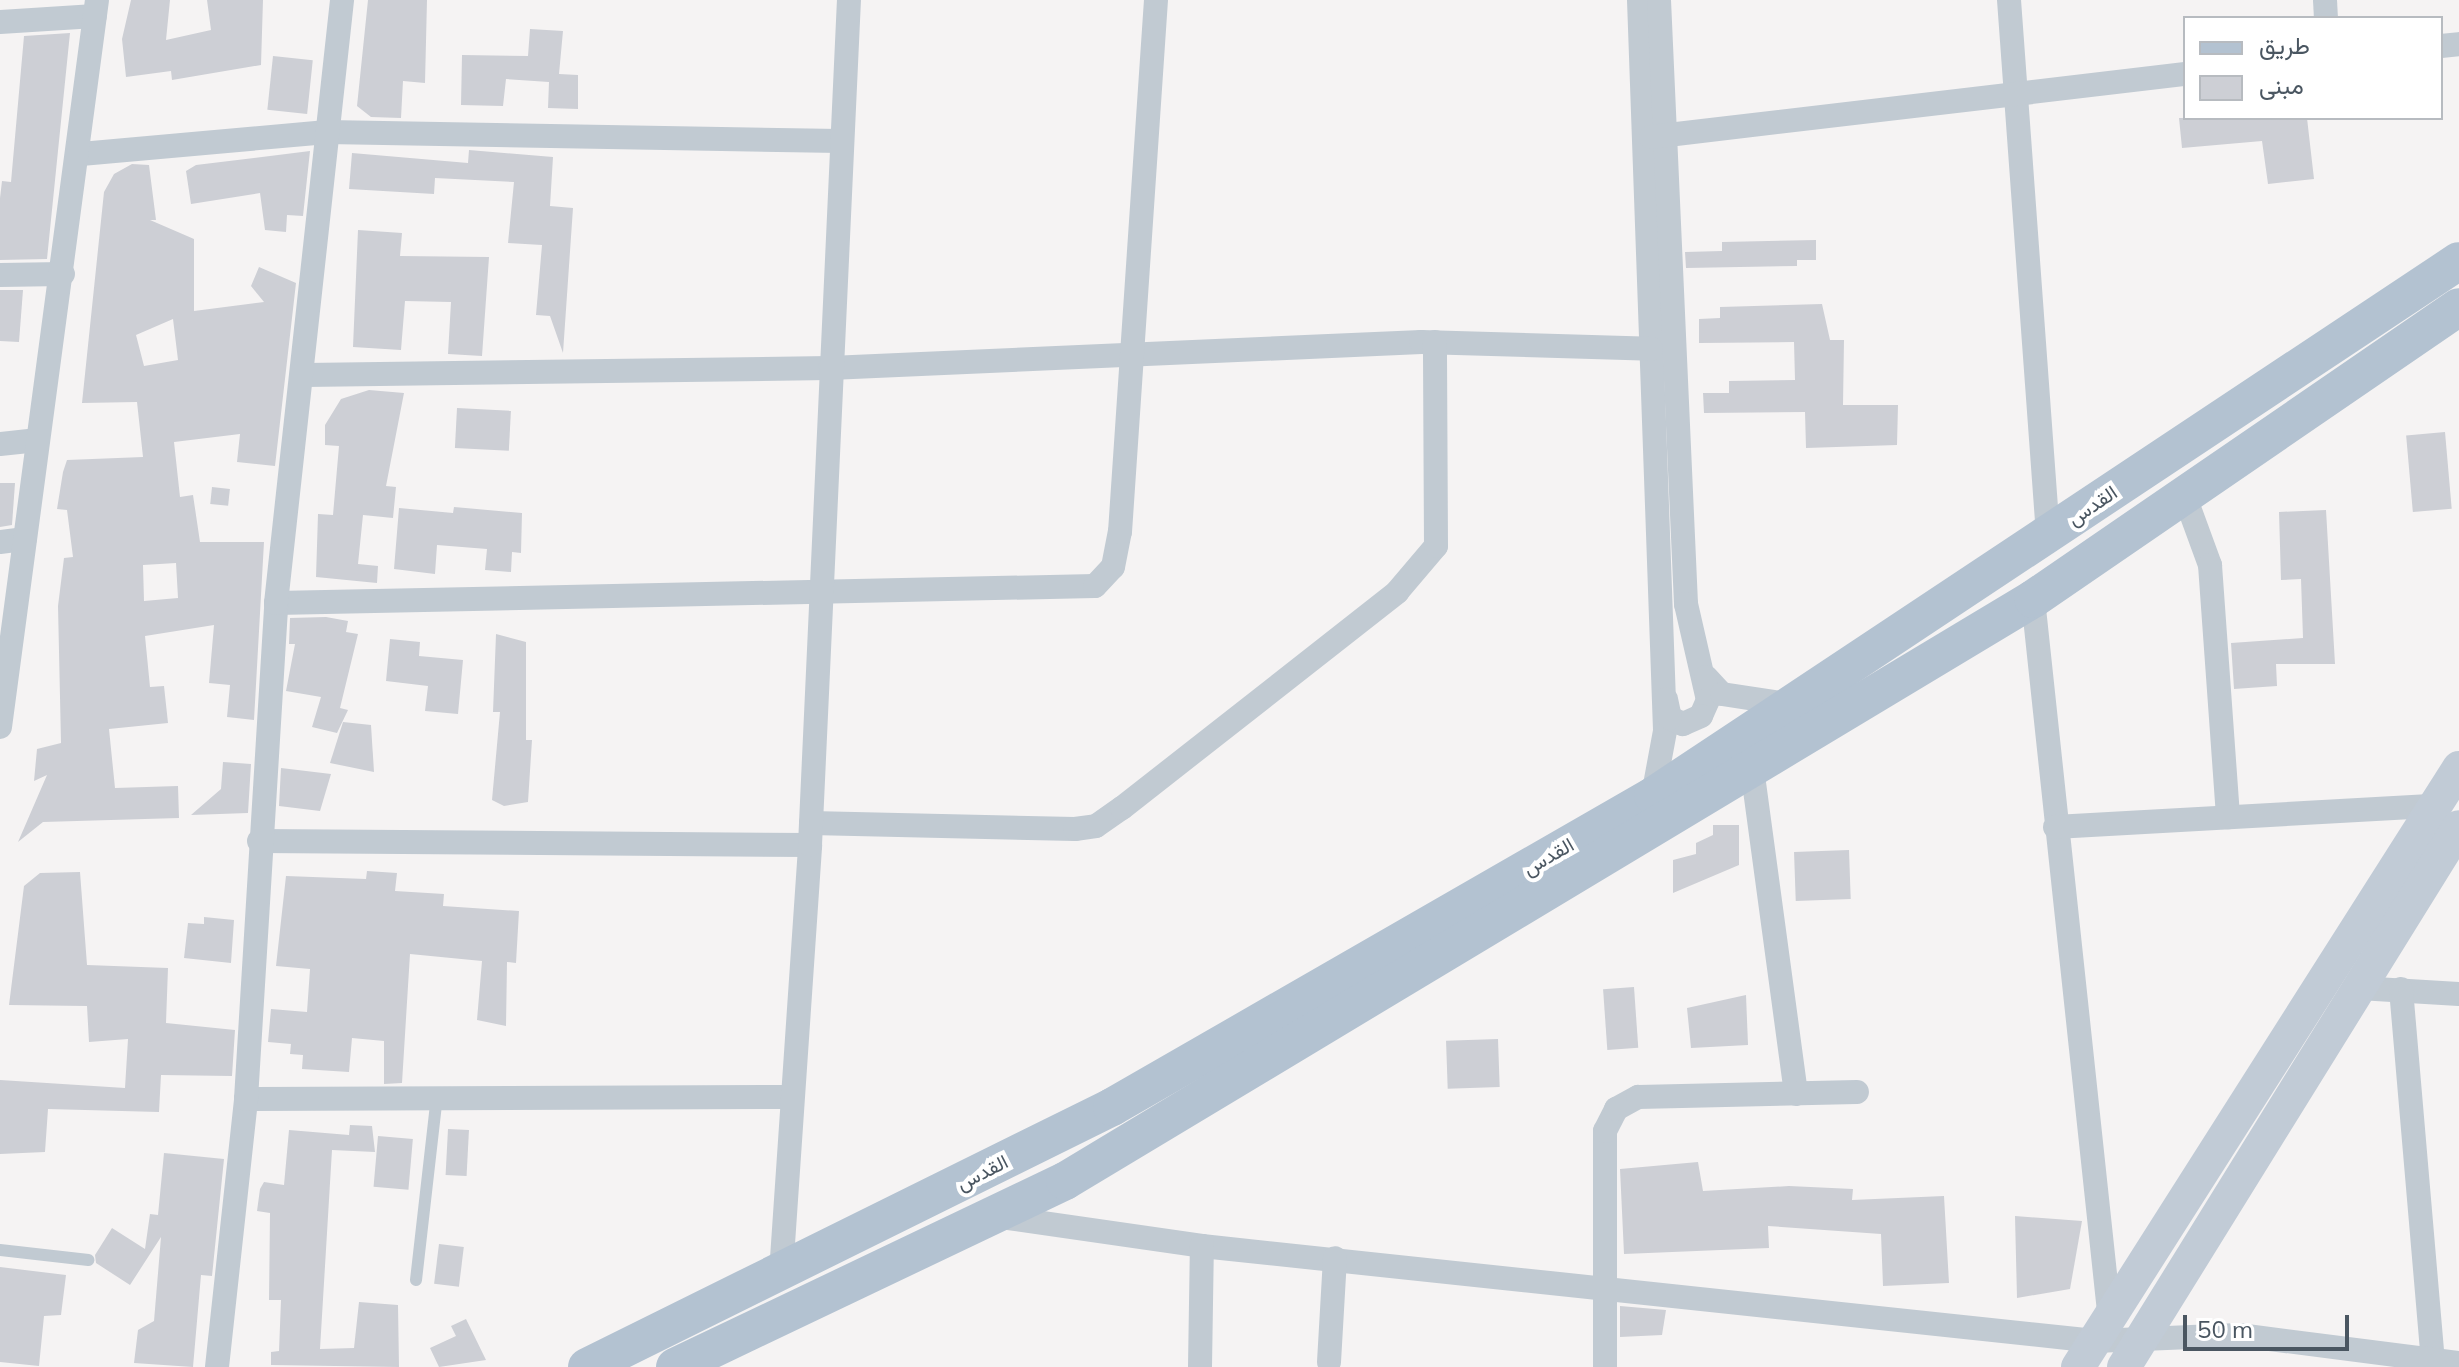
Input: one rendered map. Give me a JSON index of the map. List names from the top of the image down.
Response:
{
  "streets": {
    "main road": ["القدس"]
  },
  "legend": ["طريق", "مبنى"],
  "scale_bar": "50 m"
}
